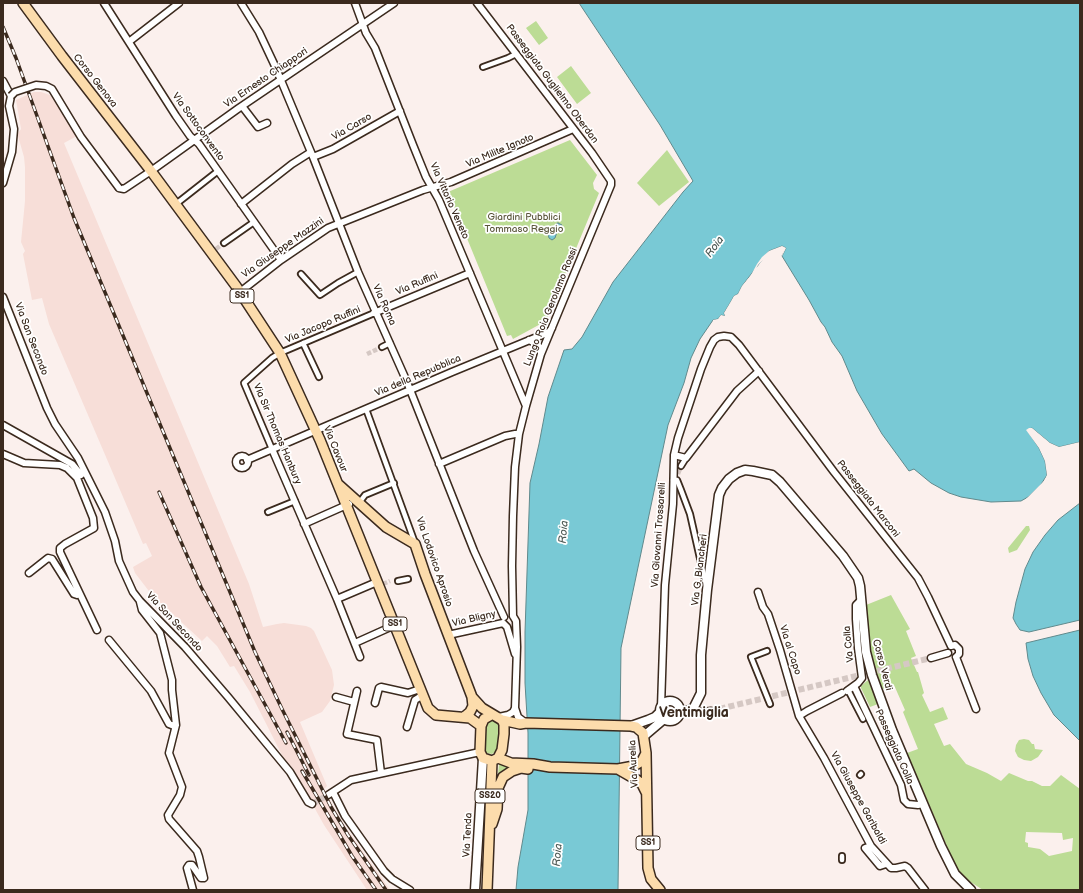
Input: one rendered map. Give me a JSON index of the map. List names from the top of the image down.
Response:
{
  "streets": {
    "main road": [
      "Corso Genova",
      "SS1",
      "Via Cavour",
      "Via Lodovico Aprosio",
      "Via G. Biancheri",
      "Corso Verdi",
      "Via Aurelia",
      "SS20",
      "Via Tenda"
    ],
    "street": [
      "Via Ernesto Chiappori",
      "Passeggiata Guglielmo Oberdan",
      "Via Sottoconvento",
      "Via Carso",
      "Via Milite Ignoto",
      "Via Vittorio Veneto",
      "Via Giuseppe Mazzini",
      "Via Ruffini",
      "Via Roma",
      "Lungo Roia Gerolamo Rossi",
      "Via Jacopo Ruffini",
      "Via San Secondo",
      "Via della Repubblica",
      "Via Sir Thomas Hanbury",
      "Passeggiata Marconi",
      "Via Giovanni Trossarelli",
      "Via Bligny",
      "Va Colla",
      "Via al Capo",
      "Passeggiata Colla",
      "Via Giuseppe Garibaldi"
    ]
  },
  "crossings": [
    ["Via Ernesto Chiappori", "Corso Genova"],
    ["Via Ernesto Chiappori", "Via Sottoconvento"],
    ["Via Ernesto Chiappori", "Via Vittorio Veneto"],
    ["Via Ernesto Chiappori", "Via Roma"],
    ["Via Ernesto Chiappori", "Via Cavour"],
    ["Corso Genova", "Via Cavour"],
    ["Passeggiata Guglielmo Oberdan", "Via Milite Ignoto"],
    ["Passeggiata Guglielmo Oberdan", "Lungo Roia Gerolamo Rossi"],
    ["Via Sottoconvento", "Via Carso"],
    ["Via Sottoconvento", "Via Giuseppe Mazzini"],
    ["Via Carso", "Via Vittorio Veneto"],
    ["Via Carso", "Via Roma"],
    ["Via Milite Ignoto", "Via Vittorio Veneto"],
    ["Via Milite Ignoto", "Via Giuseppe Mazzini"],
    ["Via Milite Ignoto", "Via Roma"],
    ["Via Vittorio Veneto", "Via Ruffini"],
    ["Via Vittorio Veneto", "Lungo Roia Gerolamo Rossi"],
    ["Via Vittorio Veneto", "Via della Repubblica"],
    ["Via Giuseppe Mazzini", "Via Roma"],
    ["Via Giuseppe Mazzini", "Via Cavour"],
    ["Via Ruffini", "Via Roma"],
    ["Via Ruffini", "Via Jacopo Ruffini"],
    ["SS1", "Via Aurelia"],
    ["Via Roma", "Via Jacopo Ruffini"],
    ["Via Roma", "Via della Repubblica"],
    ["Via Roma", "Via Bligny"],
    ["Lungo Roia Gerolamo Rossi", "Via della Repubblica"],
    ["Via Jacopo Ruffini", "Via Sir Thomas Hanbury"],
    ["Via Jacopo Ruffini", "Via Cavour"],
    ["Via della Repubblica", "Via Sir Thomas Hanbury"],
    ["Via della Repubblica", "Via Cavour"],
    ["Via della Repubblica", "Via Lodovico Aprosio"],
    ["Via Sir Thomas Hanbury", "Via Cavour"],
    ["Passeggiata Marconi", "Via Giovanni Trossarelli"],
    ["Via Lodovico Aprosio", "Via Bligny"],
    ["Via G. Biancheri", "Corso Verdi"],
    ["Va Colla", "Corso Verdi"],
    ["Va Colla", "Passeggiata Colla"],
    ["Via al Capo", "Via Giuseppe Garibaldi"],
    ["Corso Verdi", "Passeggiata Colla"]
  ],
  "districts": ["Ventimiglia"],
  "water": ["Roia"],
  "parks": ["Giardini Pubblici Tommaso Reggio"]
}
